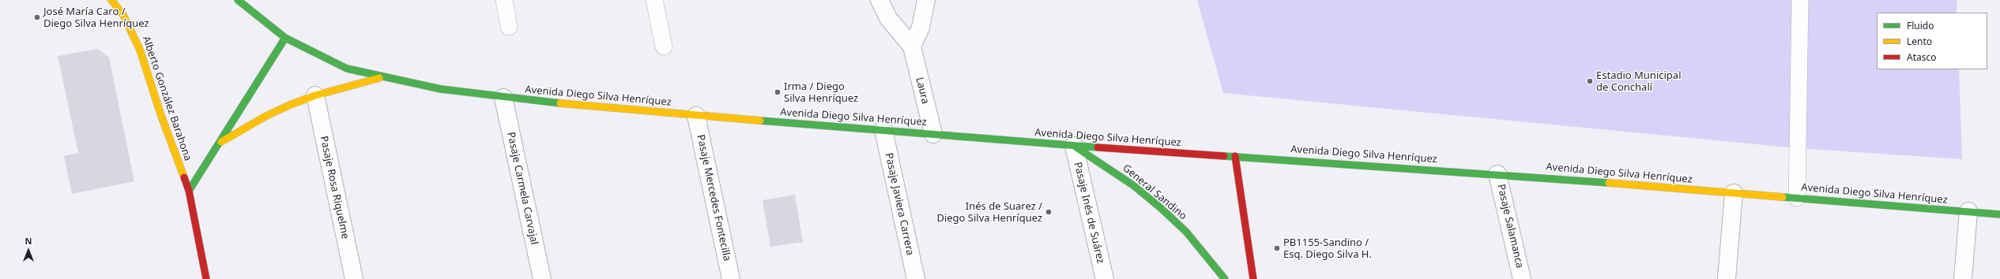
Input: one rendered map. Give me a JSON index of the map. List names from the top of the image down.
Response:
{
  "streets": {
    "main road": ["Avenida Diego Silva Henríquez", "Alberto González Barahona", "General Sandino"],
    "street": [
      "Laura",
      "Pasaje Rosa Riquelme",
      "Pasaje Carmela Carvajal",
      "Pasaje Mercedes Fontecilla",
      "Pasaje Javiera Carrera",
      "Pasaje Inés de Suárez",
      "Pasaje Salamanca"
    ]
  },
  "crossings": [
    ["Laura", "Avenida Diego Silva Henríquez"],
    ["Avenida Diego Silva Henríquez", "Alberto González Barahona"],
    ["Avenida Diego Silva Henríquez", "Pasaje Carmela Carvajal"],
    ["Avenida Diego Silva Henríquez", "General Sandino"],
    ["Avenida Diego Silva Henríquez", "Pasaje Mercedes Fontecilla"],
    ["Avenida Diego Silva Henríquez", "Pasaje Javiera Carrera"],
    ["Avenida Diego Silva Henríquez", "Pasaje Inés de Suárez"],
    ["Avenida Diego Silva Henríquez", "Pasaje Salamanca"],
    ["General Sandino", "Pasaje Inés de Suárez"]
  ],
  "places": [
    "José María Caro / Diego Silva Henríquez",
    "Estadio Municipal de Conchalí",
    "Irma / Diego Silva Henríquez",
    "Inés de Suarez / Diego Silva Henríquez",
    "PB1155-Sandino / Esq. Diego Silva H."
  ],
  "legend": ["Fluido", "Lento", "Atasco"],
  "north": "top"
}
